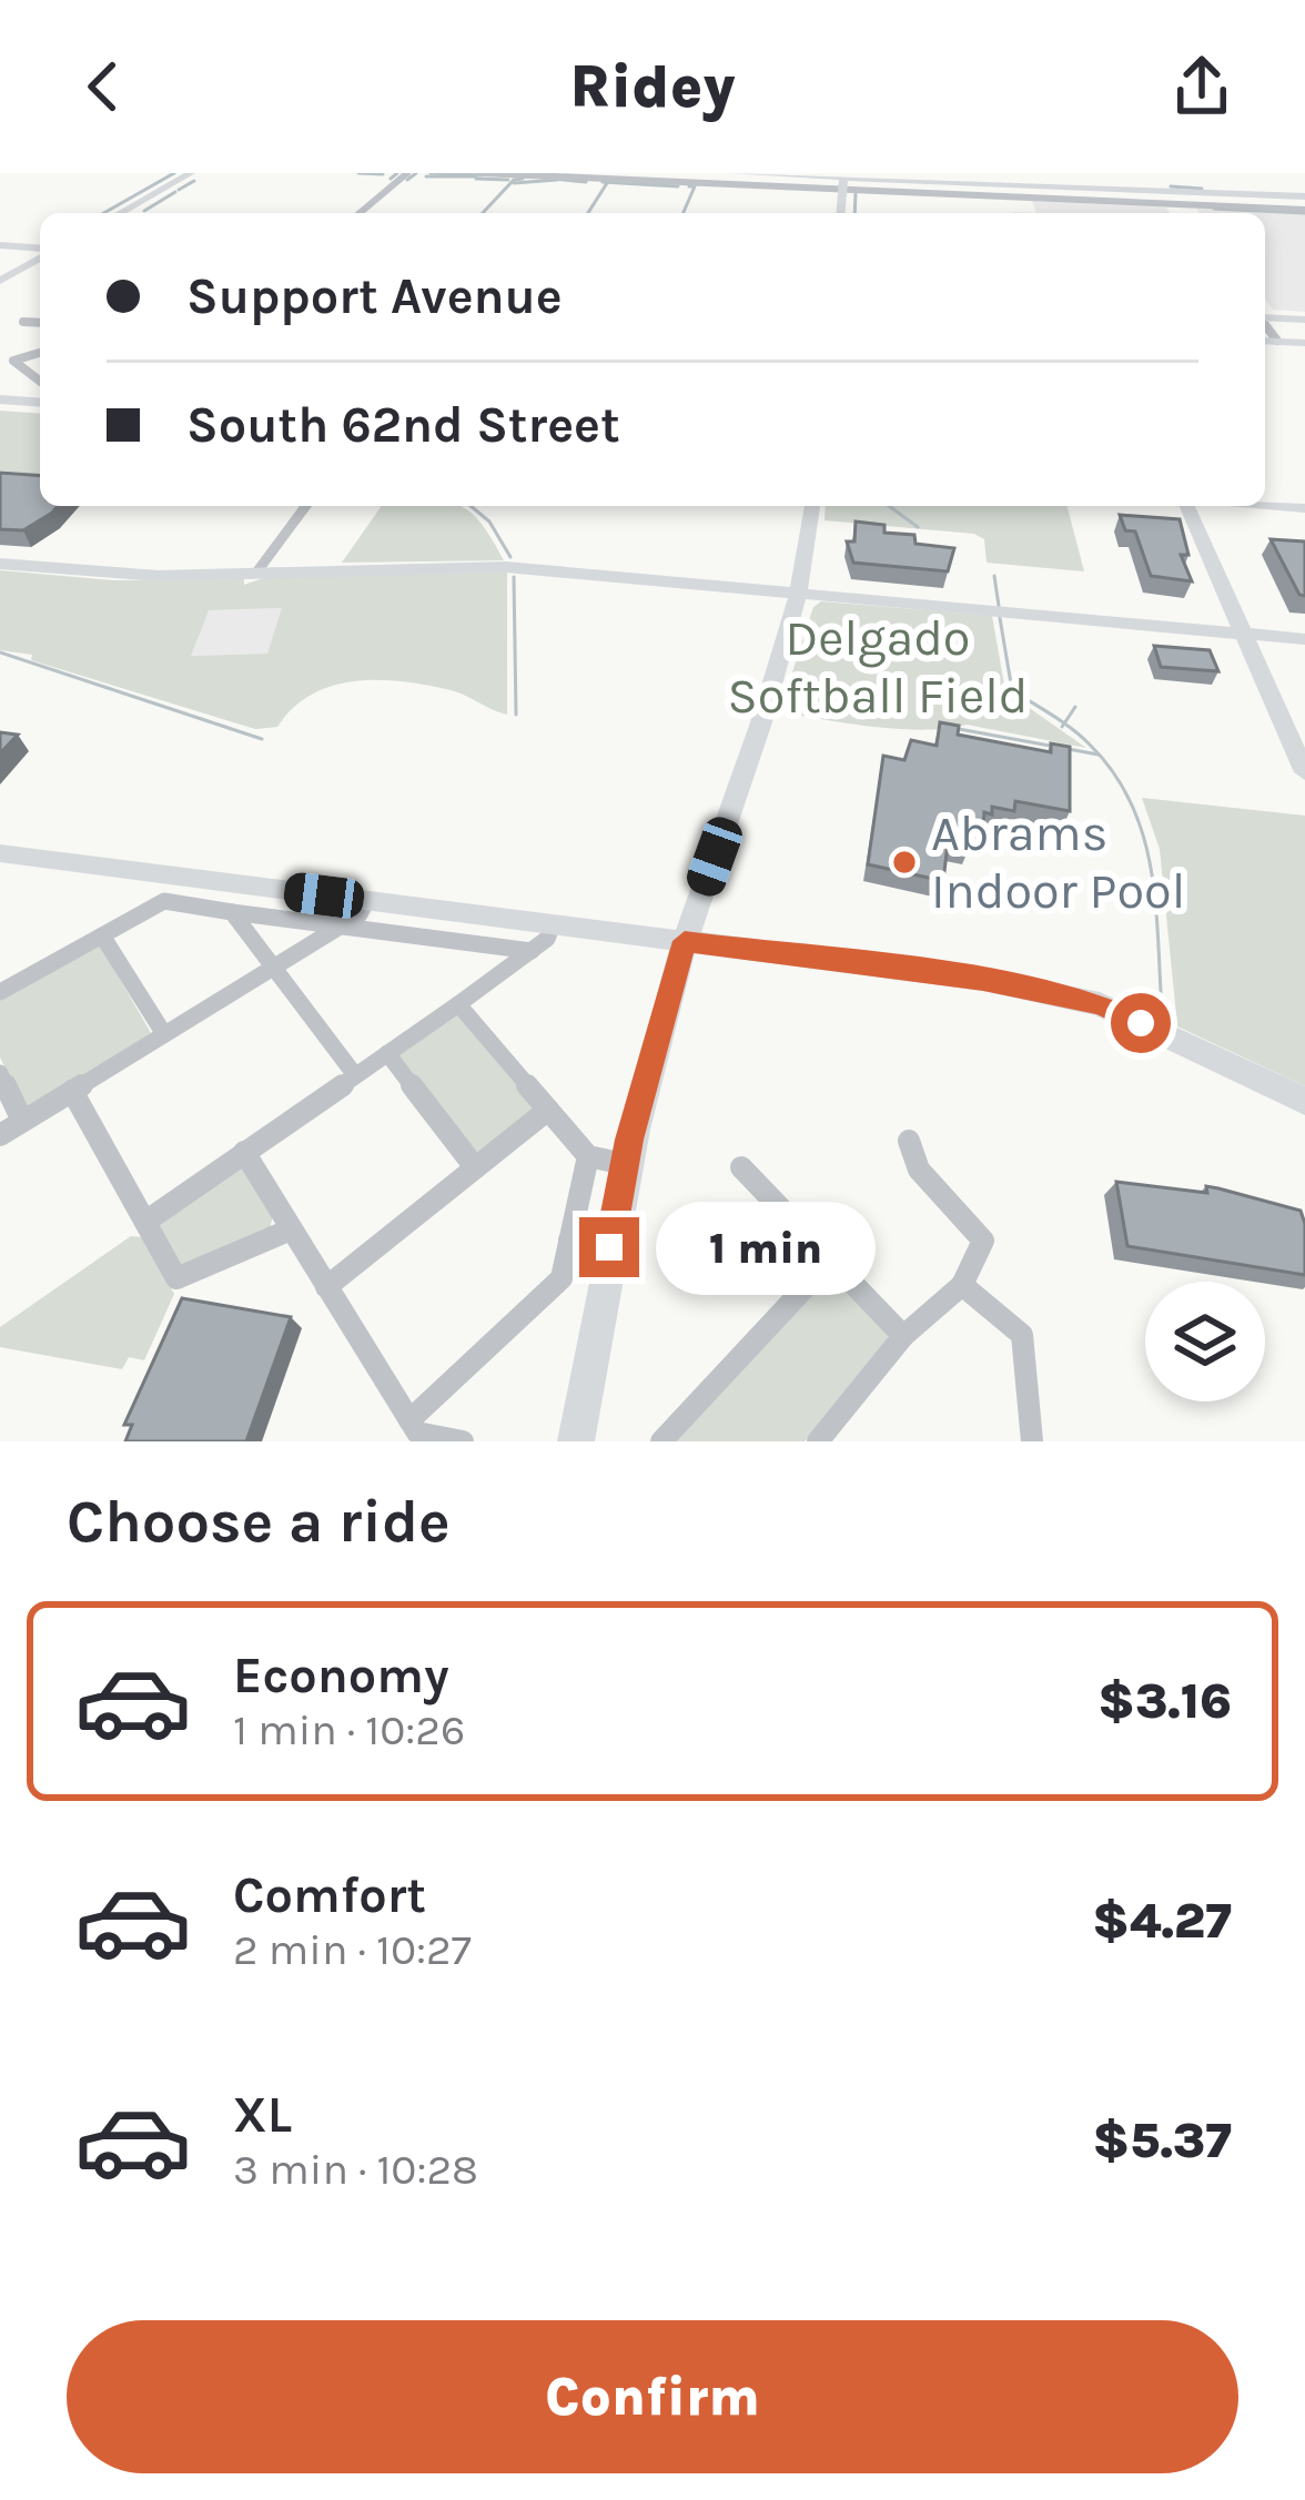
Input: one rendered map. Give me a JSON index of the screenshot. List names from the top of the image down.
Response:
{
  "parks": ["Delgado Softball Field"],
  "places": ["Abrams Indoor Pool"],
  "page": {
    "header": "Ridey",
    "banner": ["Support Avenue", "South 62nd Street"],
    "bubble": "1 min",
    "heading": "Choose a ride",
    "list": [
      {
        "name": "Economy",
        "note": "1 min · 10:26",
        "value": "$3.16"
      },
      {
        "name": "Comfort",
        "note": "2 min · 10:27",
        "value": "$4.27"
      },
      {
        "name": "XL",
        "note": "3 min · 10:28",
        "value": "$5.37"
      }
    ],
    "buttons": "Confirm"
  }
}
